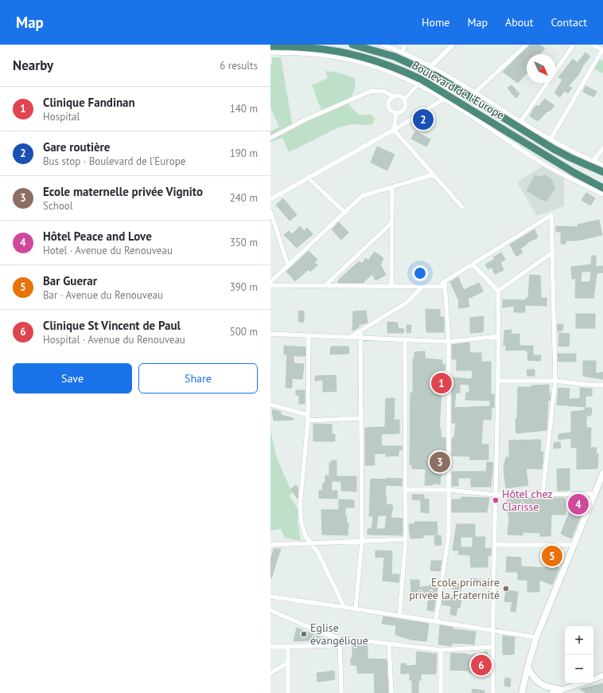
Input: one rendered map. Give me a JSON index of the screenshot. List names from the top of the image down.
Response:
{
  "streets": {
    "highway": ["Boulevard de l’Europe"]
  },
  "places": ["Hôtel chez Clarisse", "Ecole primaire privée la Fraternité", "Eglise évangélique"],
  "north": "bottom right",
  "page": {
    "header": "Map",
    "nav": [
      "Home",
      "Map",
      "About",
      "Contact"
    ],
    "heading": ["Nearby", "6 results"],
    "list": [
      {
        "mark": "1",
        "name": "Clinique Fandinan",
        "note": "Hospital",
        "value": "140 m"
      },
      {
        "mark": "2",
        "name": "Gare routière",
        "note": "Bus stop · Boulevard de l’Europe",
        "value": "190 m"
      },
      {
        "mark": "3",
        "name": "Ecole maternelle privée Vignito",
        "note": "School",
        "value": "240 m"
      },
      {
        "mark": "4",
        "name": "Hôtel Peace and Love",
        "note": "Hotel · Avenue du Renouveau",
        "value": "350 m"
      },
      {
        "mark": "5",
        "name": "Bar Guerar",
        "note": "Bar · Avenue du Renouveau",
        "value": "390 m"
      },
      {
        "mark": "6",
        "name": "Clinique St Vincent de Paul",
        "note": "Hospital · Avenue du Renouveau",
        "value": "500 m"
      }
    ],
    "pins": [
      "2",
      "1",
      "3",
      "4",
      "5",
      "6"
    ],
    "buttons": ["Save", "Share"],
    "map_buttons": ["+", "−"]
  }
}
